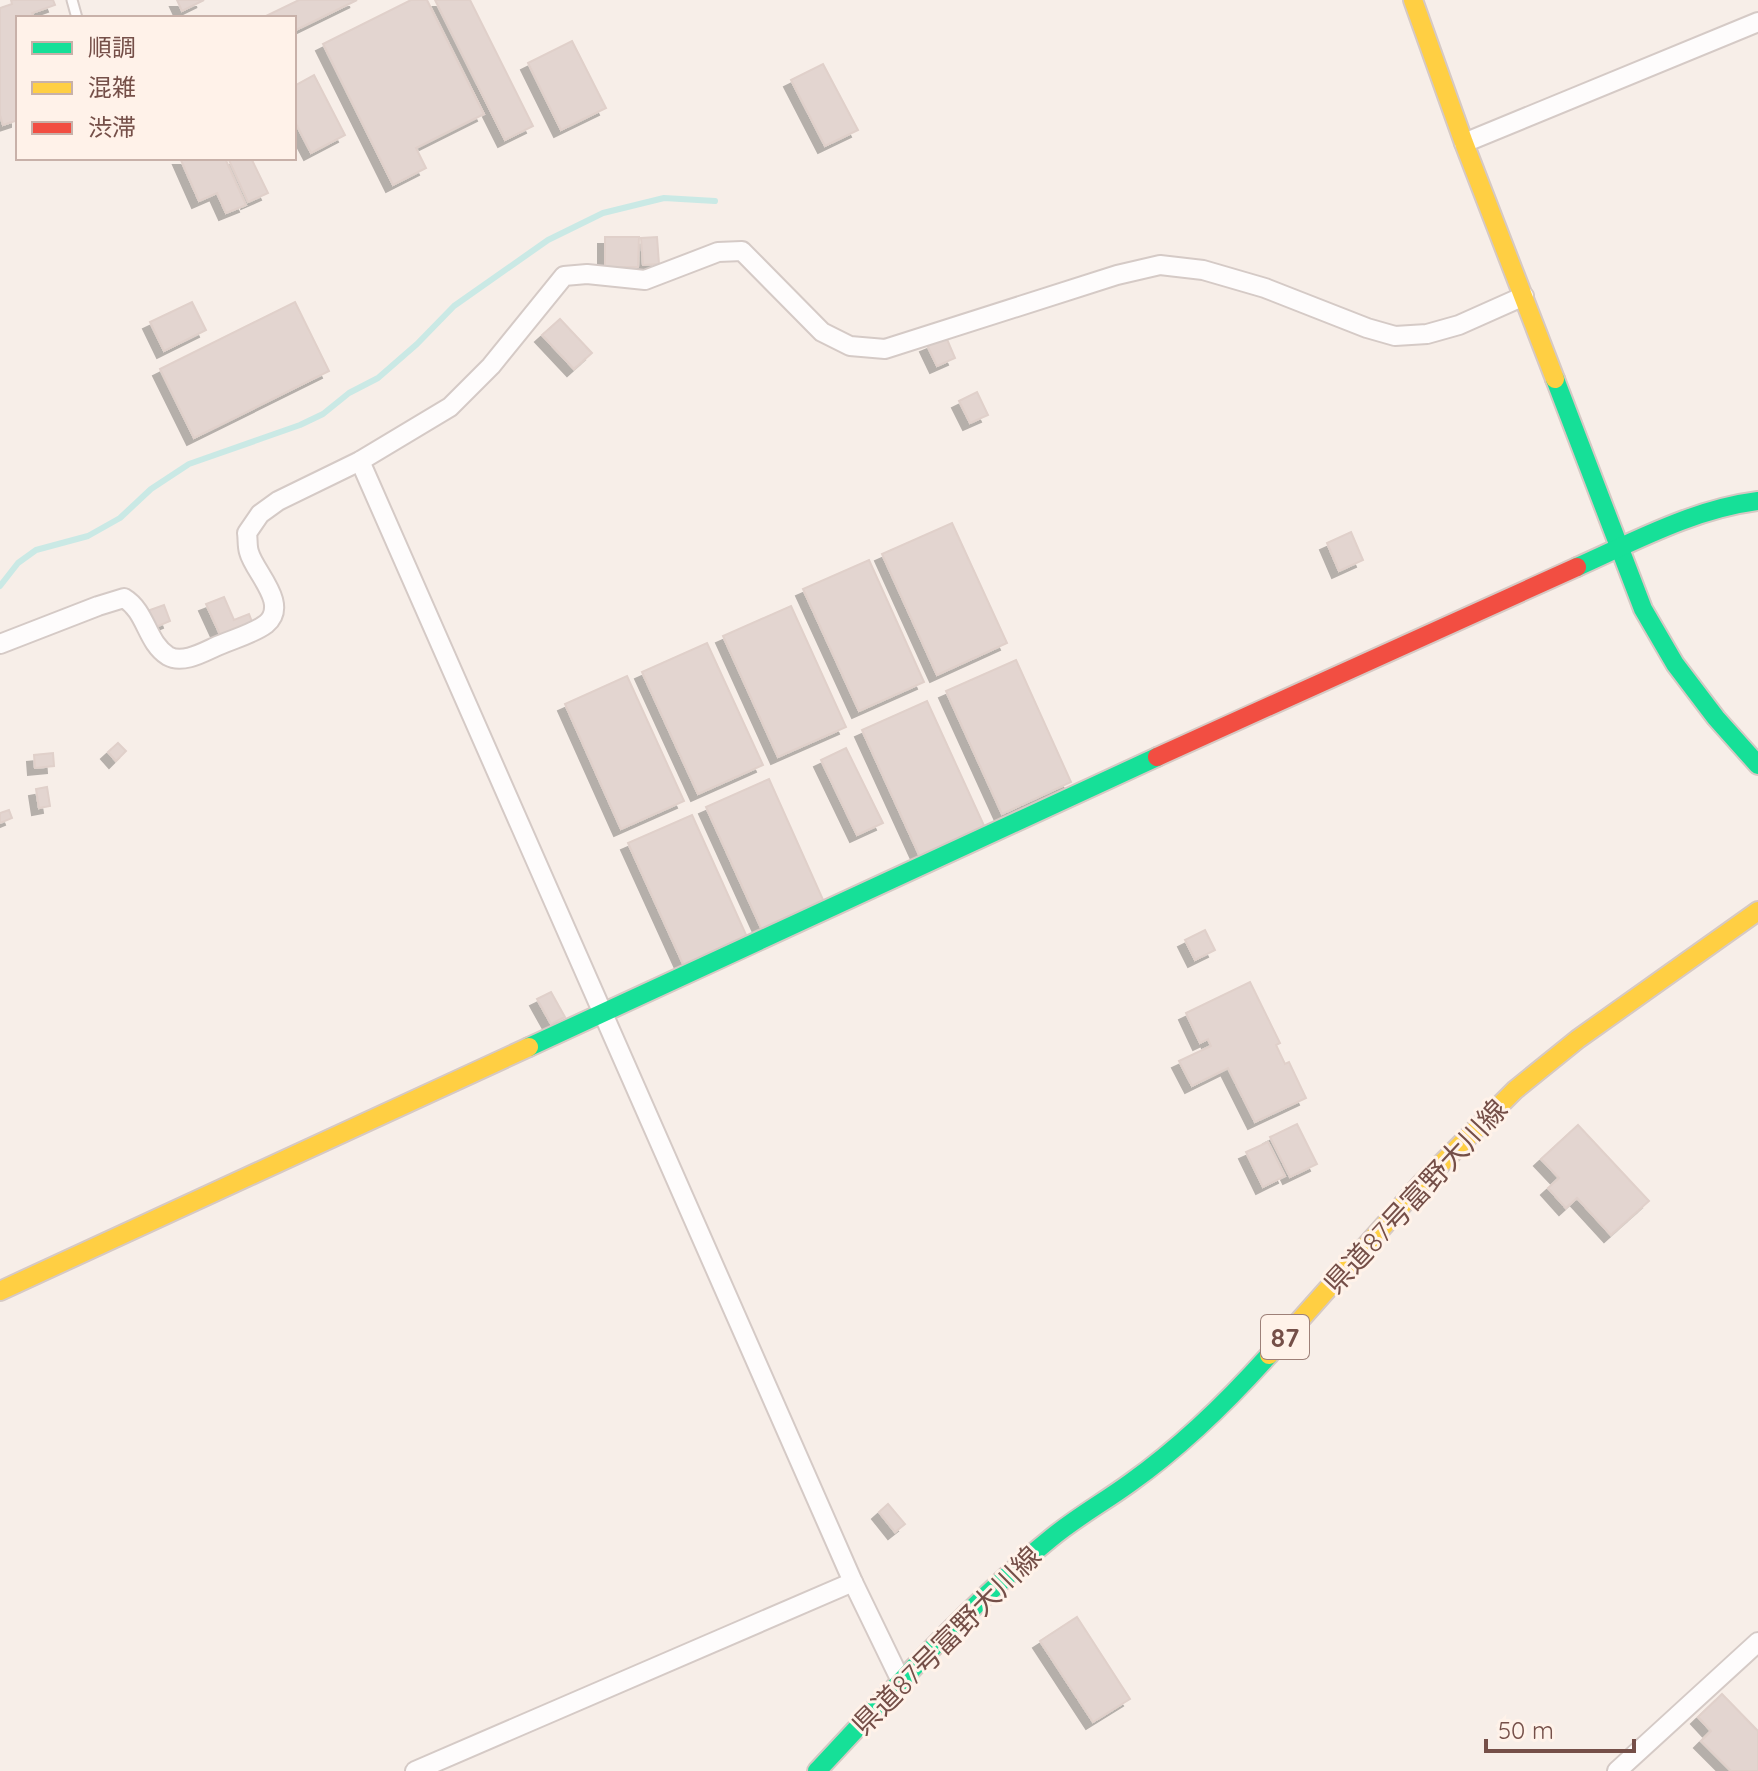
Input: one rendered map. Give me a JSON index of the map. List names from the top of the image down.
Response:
{
  "streets": {
    "street": ["県道87号富野大川線", "87"]
  },
  "legend": ["順調", "混雑", "渋滞"],
  "scale_bar": "50 m"
}
